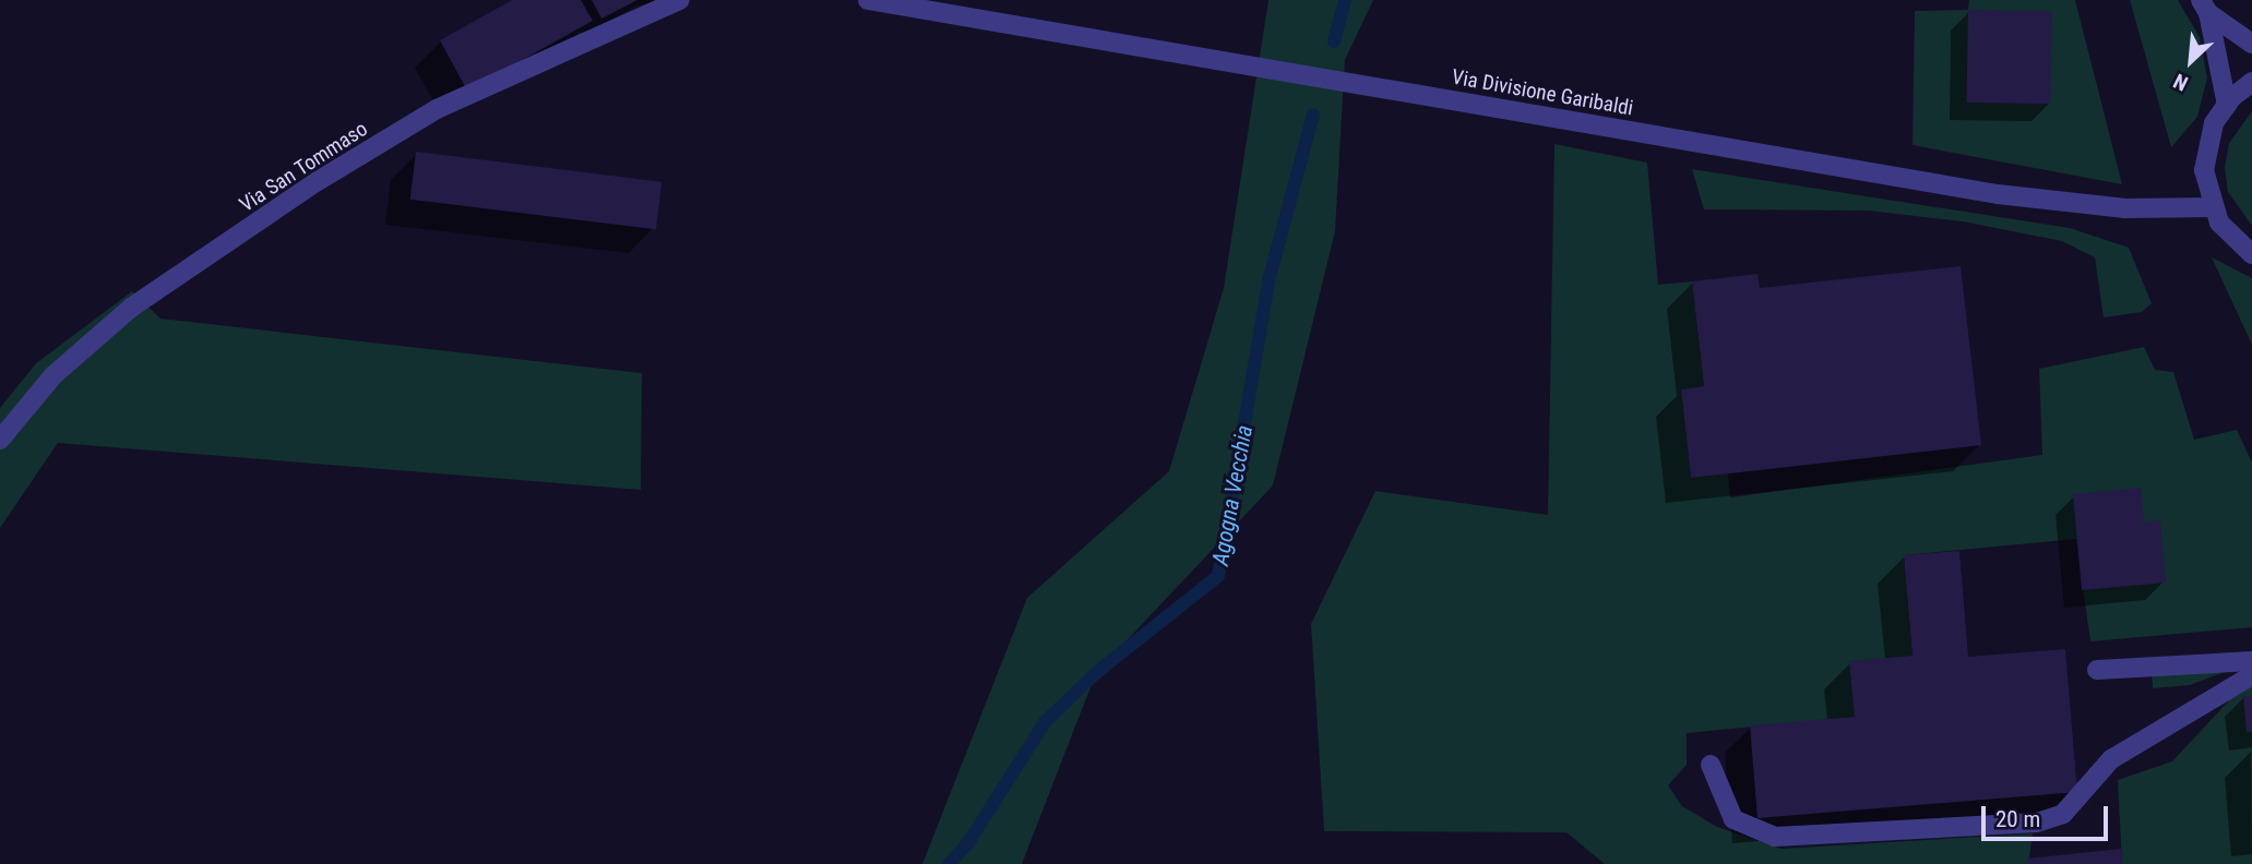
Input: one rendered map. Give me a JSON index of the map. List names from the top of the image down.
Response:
{
  "streets": {
    "street": ["Via Divisione Garibaldi", "Via San Tommaso"]
  },
  "water": ["Agogna Vecchia"],
  "scale_bar": "20 m",
  "north": "bottom left"
}
